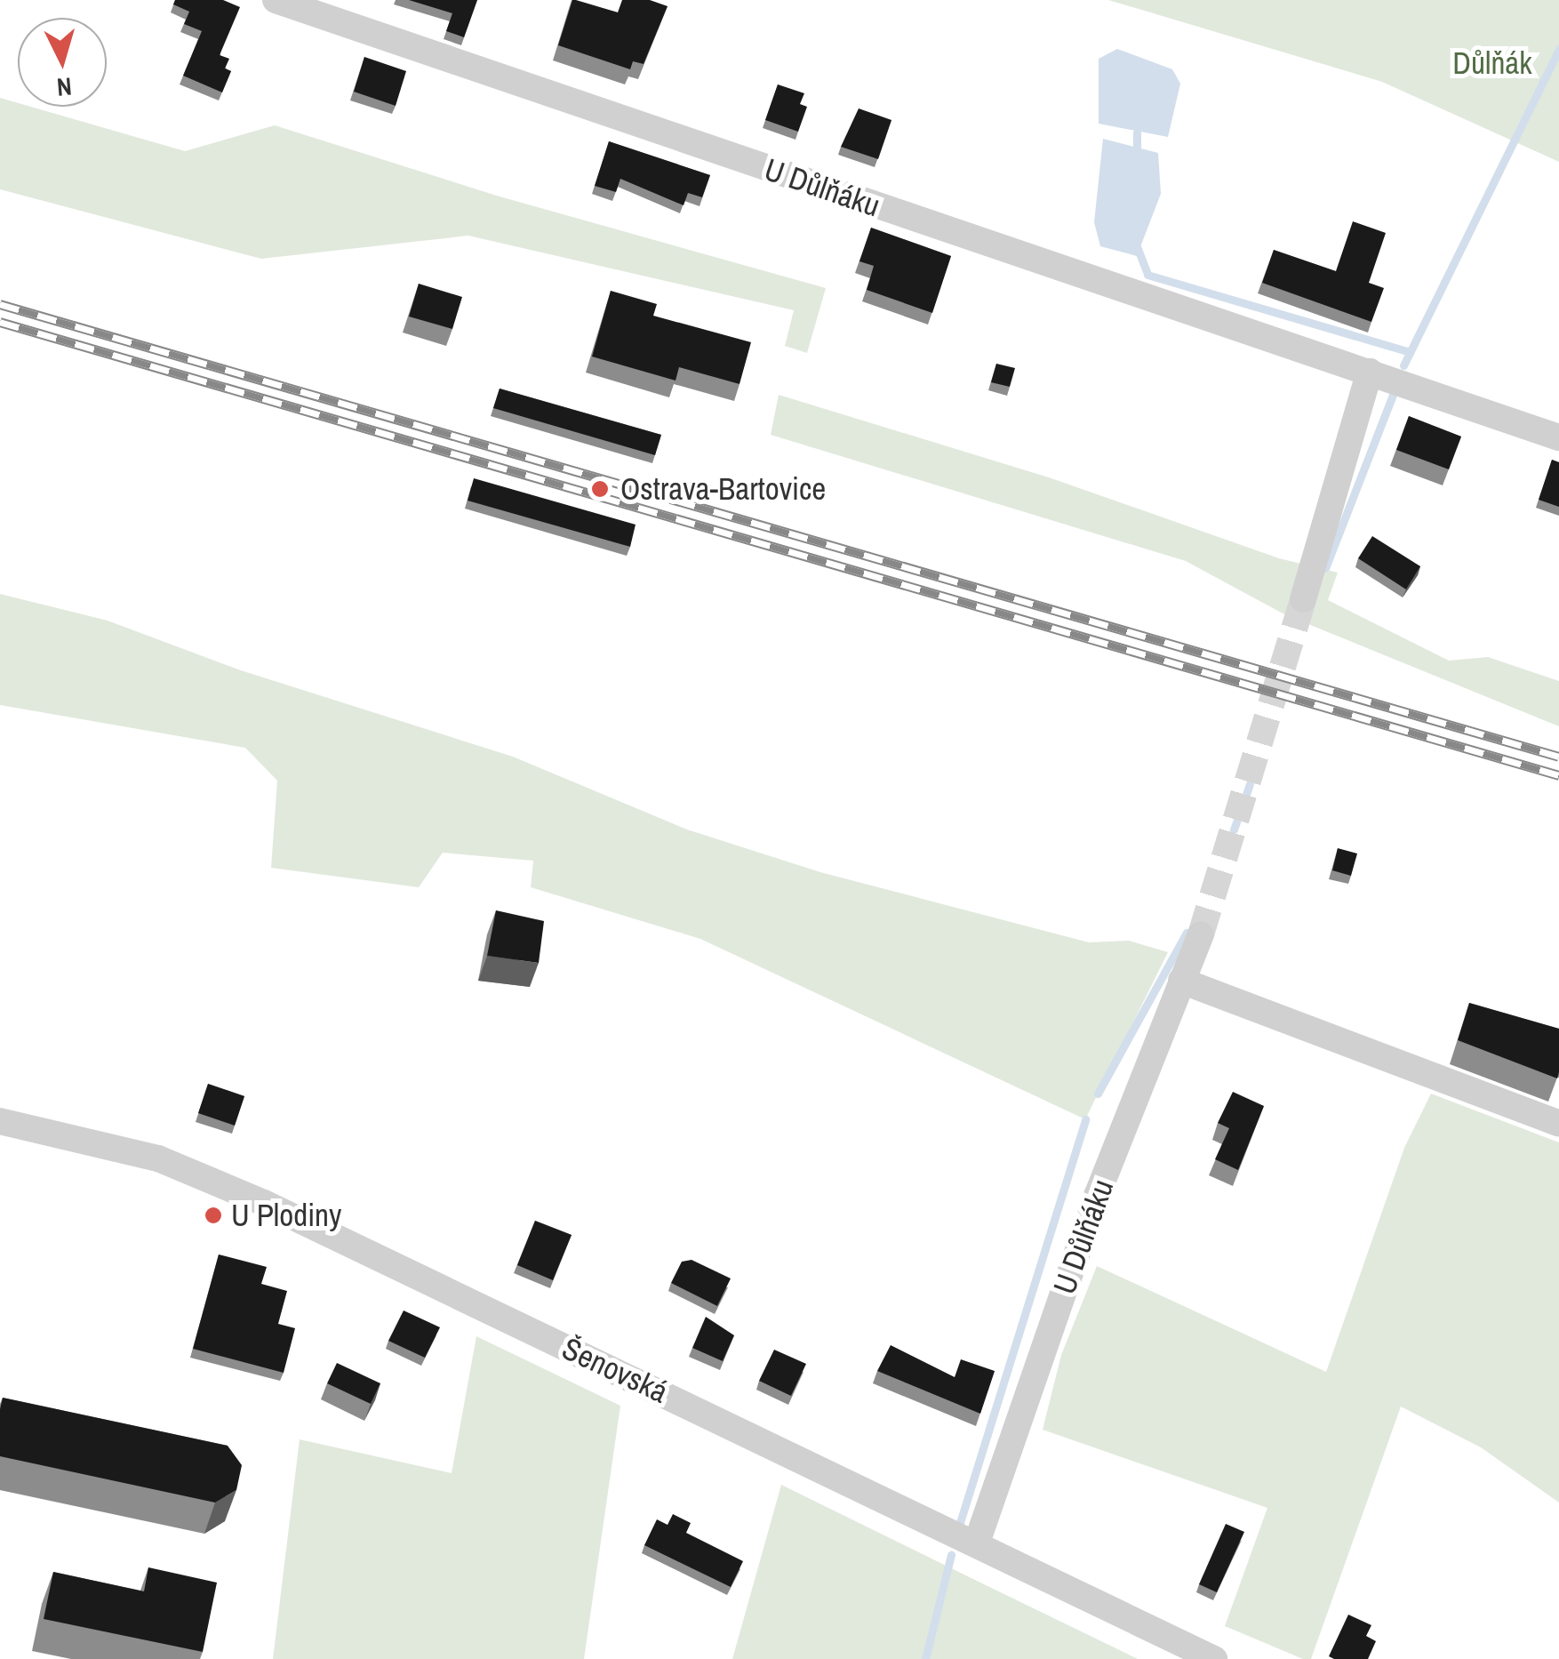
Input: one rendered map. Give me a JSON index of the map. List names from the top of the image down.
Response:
{
  "streets": {
    "street": ["U Důlňáku", "Šenovská"]
  },
  "crossings": [
    ["U Důlňáku", "Šenovská"]
  ],
  "parks": ["Důlňák"],
  "places": ["Ostrava-Bartovice", "U Plodiny"],
  "north": "bottom"
}
